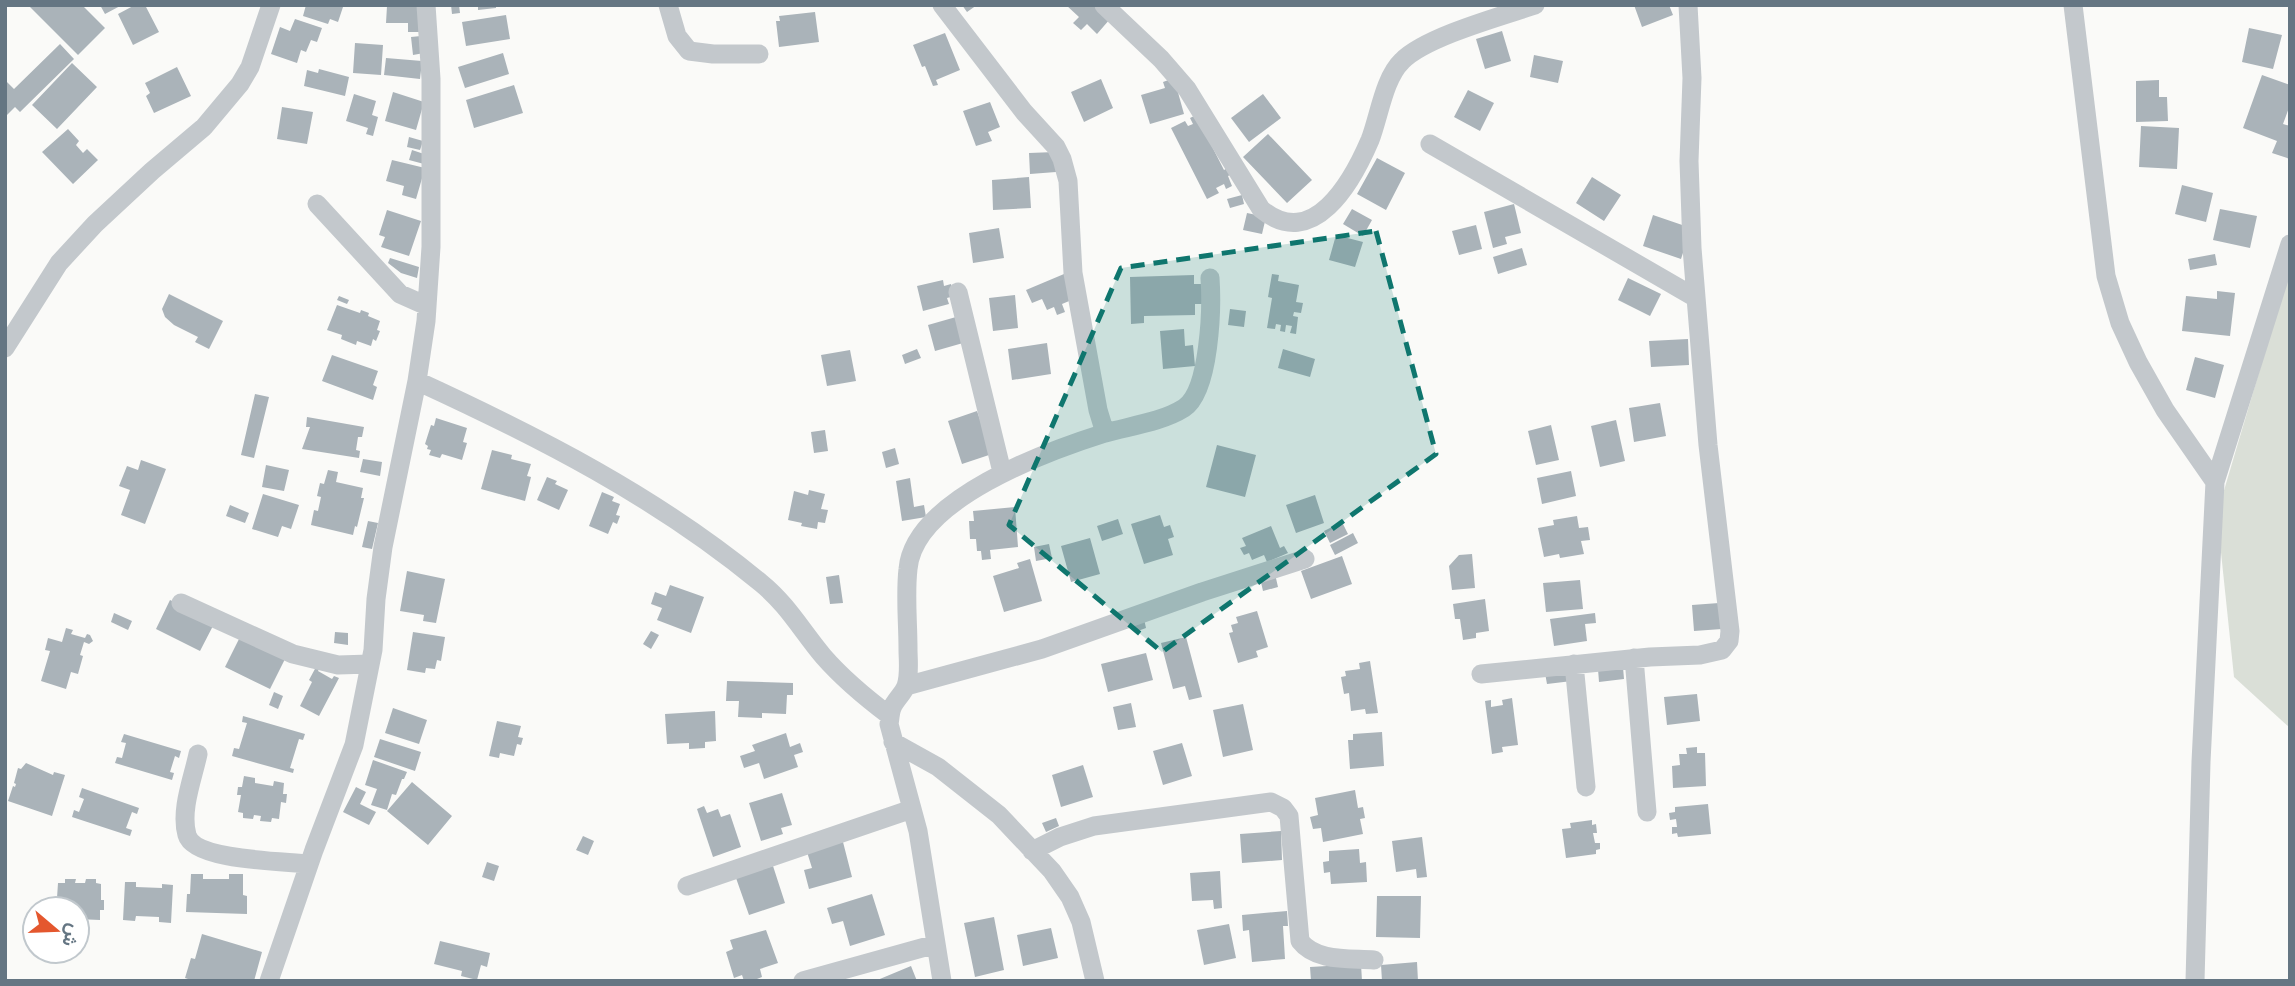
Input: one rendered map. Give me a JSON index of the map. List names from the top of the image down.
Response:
{
  "north": "right"
}
